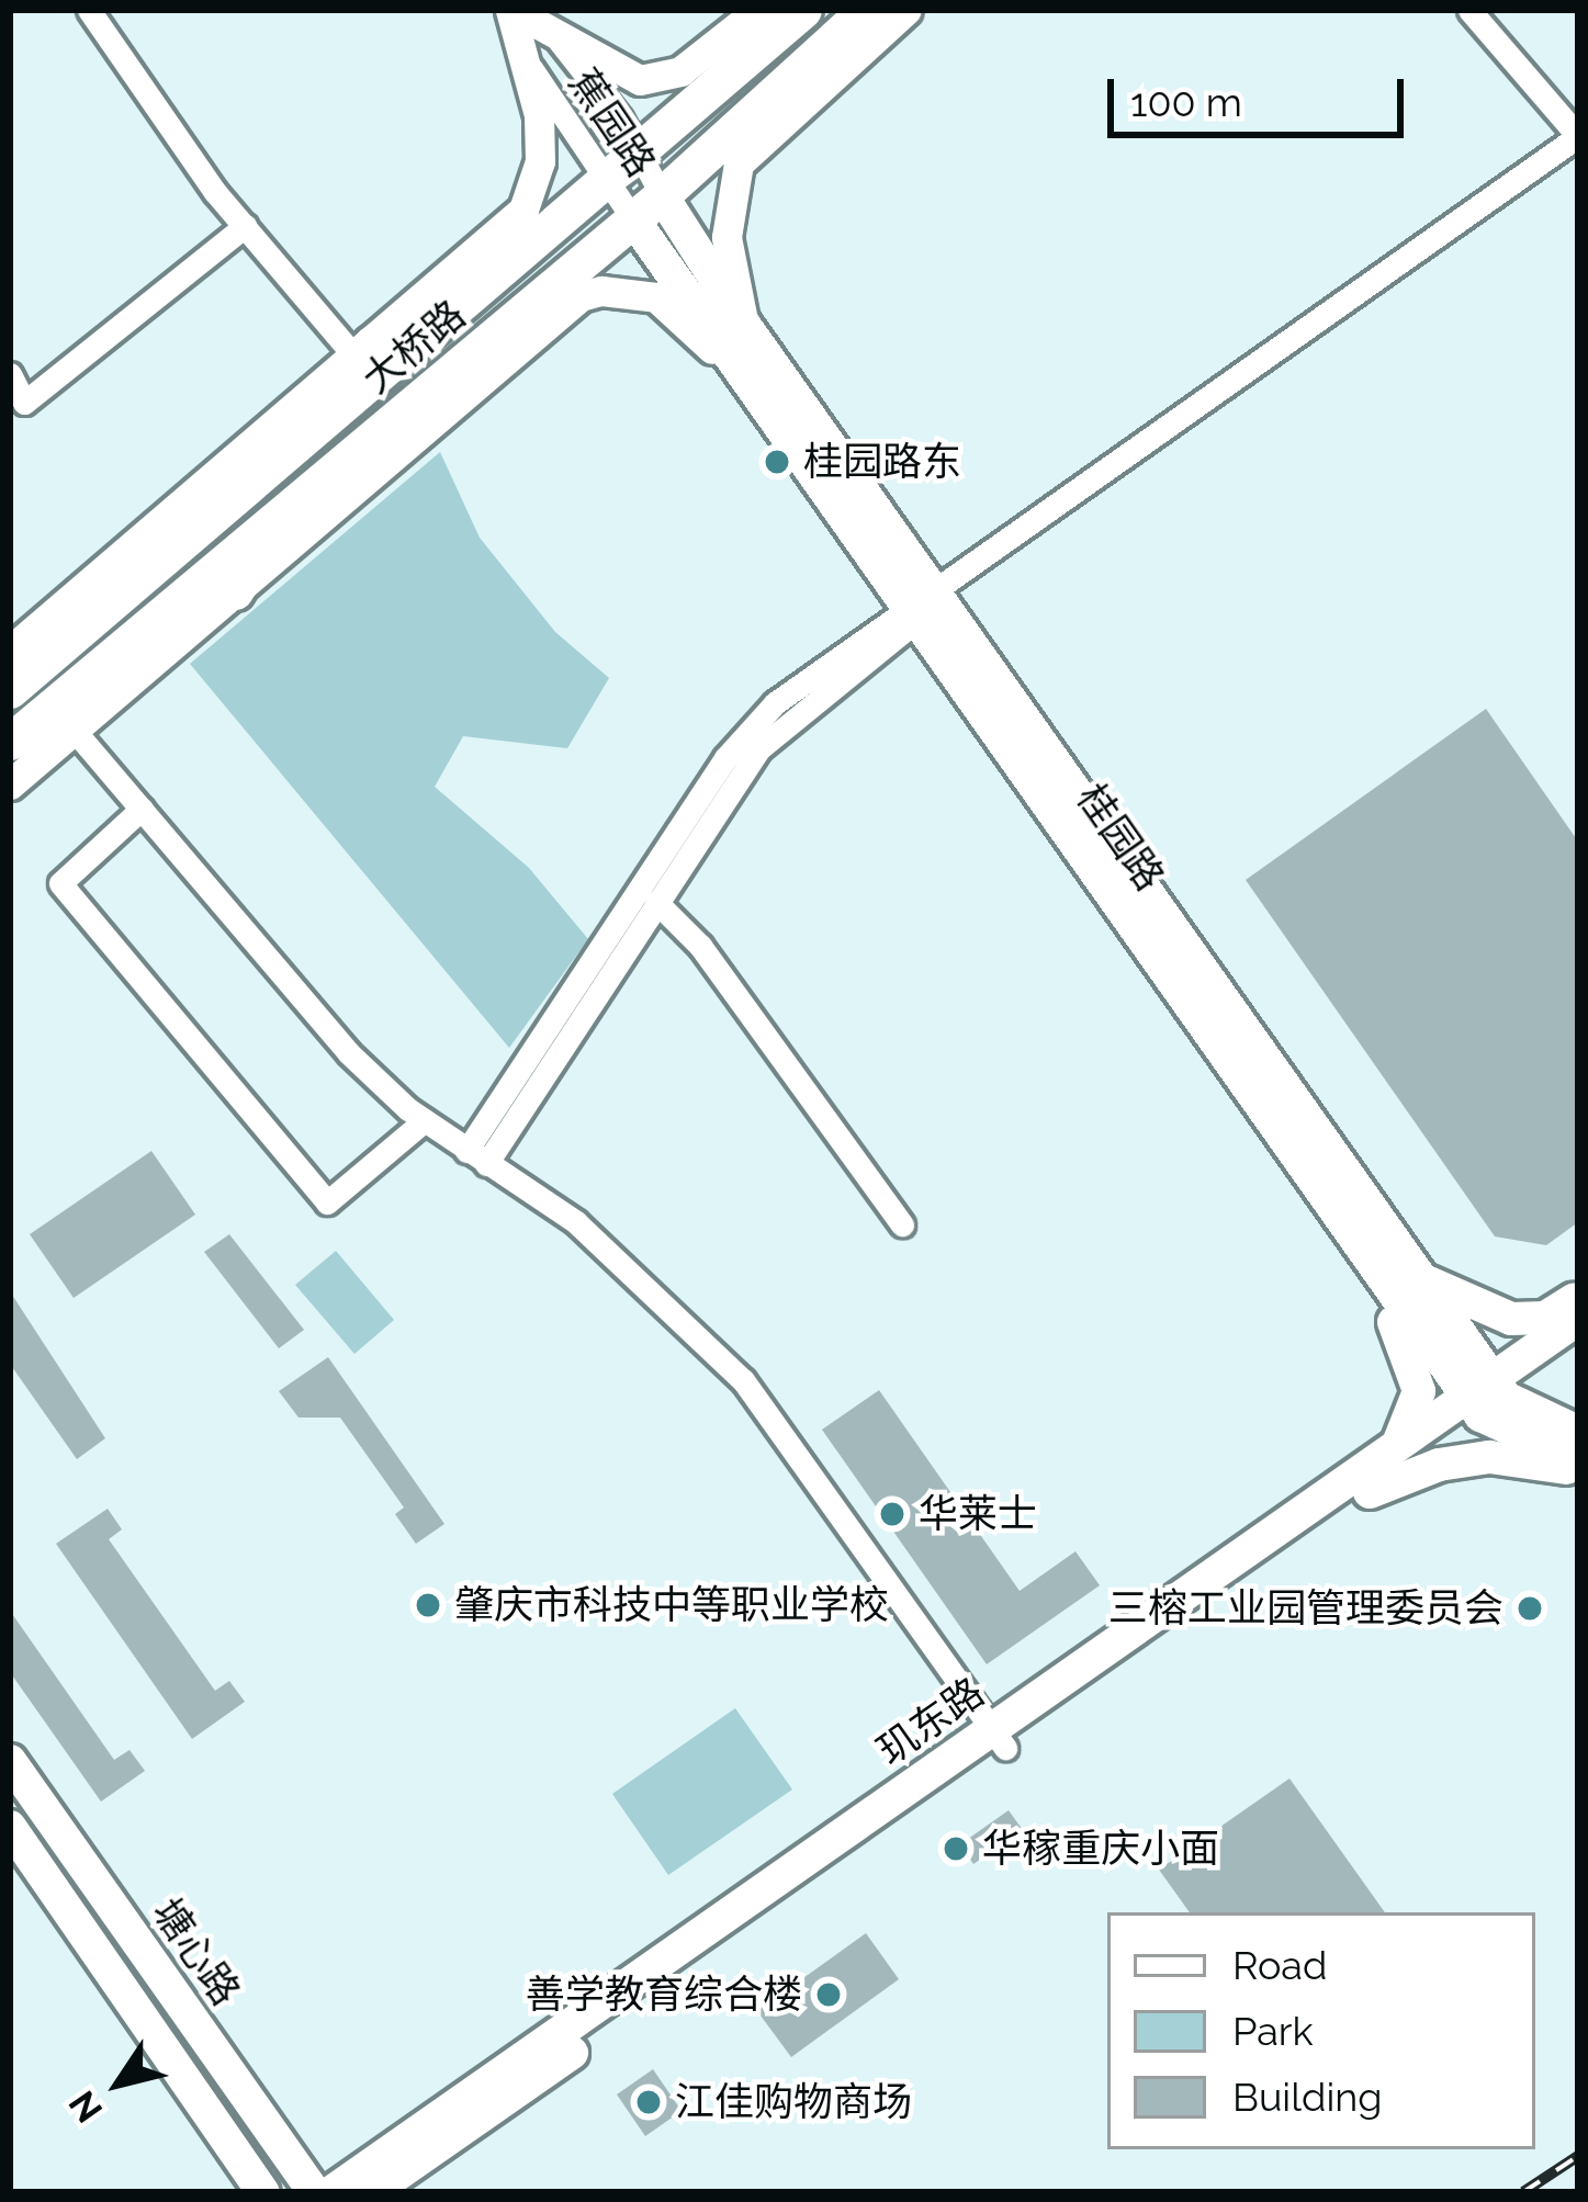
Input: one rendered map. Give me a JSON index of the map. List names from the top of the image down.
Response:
{
  "streets": {
    "main road": [
      "大桥路",
      "桂园路",
      "玑东路",
      "塘心路"
    ],
    "street": ["蕉园路"]
  },
  "crossings": [
    ["蕉园路", "大桥路"],
    ["蕉园路", "桂园路"],
    ["大桥路", "桂园路"],
    ["桂园路", "玑东路"]
  ],
  "places": [
    "桂园路东",
    "华莱士",
    "肇庆市科技中等职业学校",
    "三榕工业园管理委员会",
    "华稼重庆小面",
    "善学教育综合楼",
    "江佳购物商场"
  ],
  "legend": ["Road", "Park", "Building"],
  "scale_bar": "100 m",
  "north": "bottom left"
}
